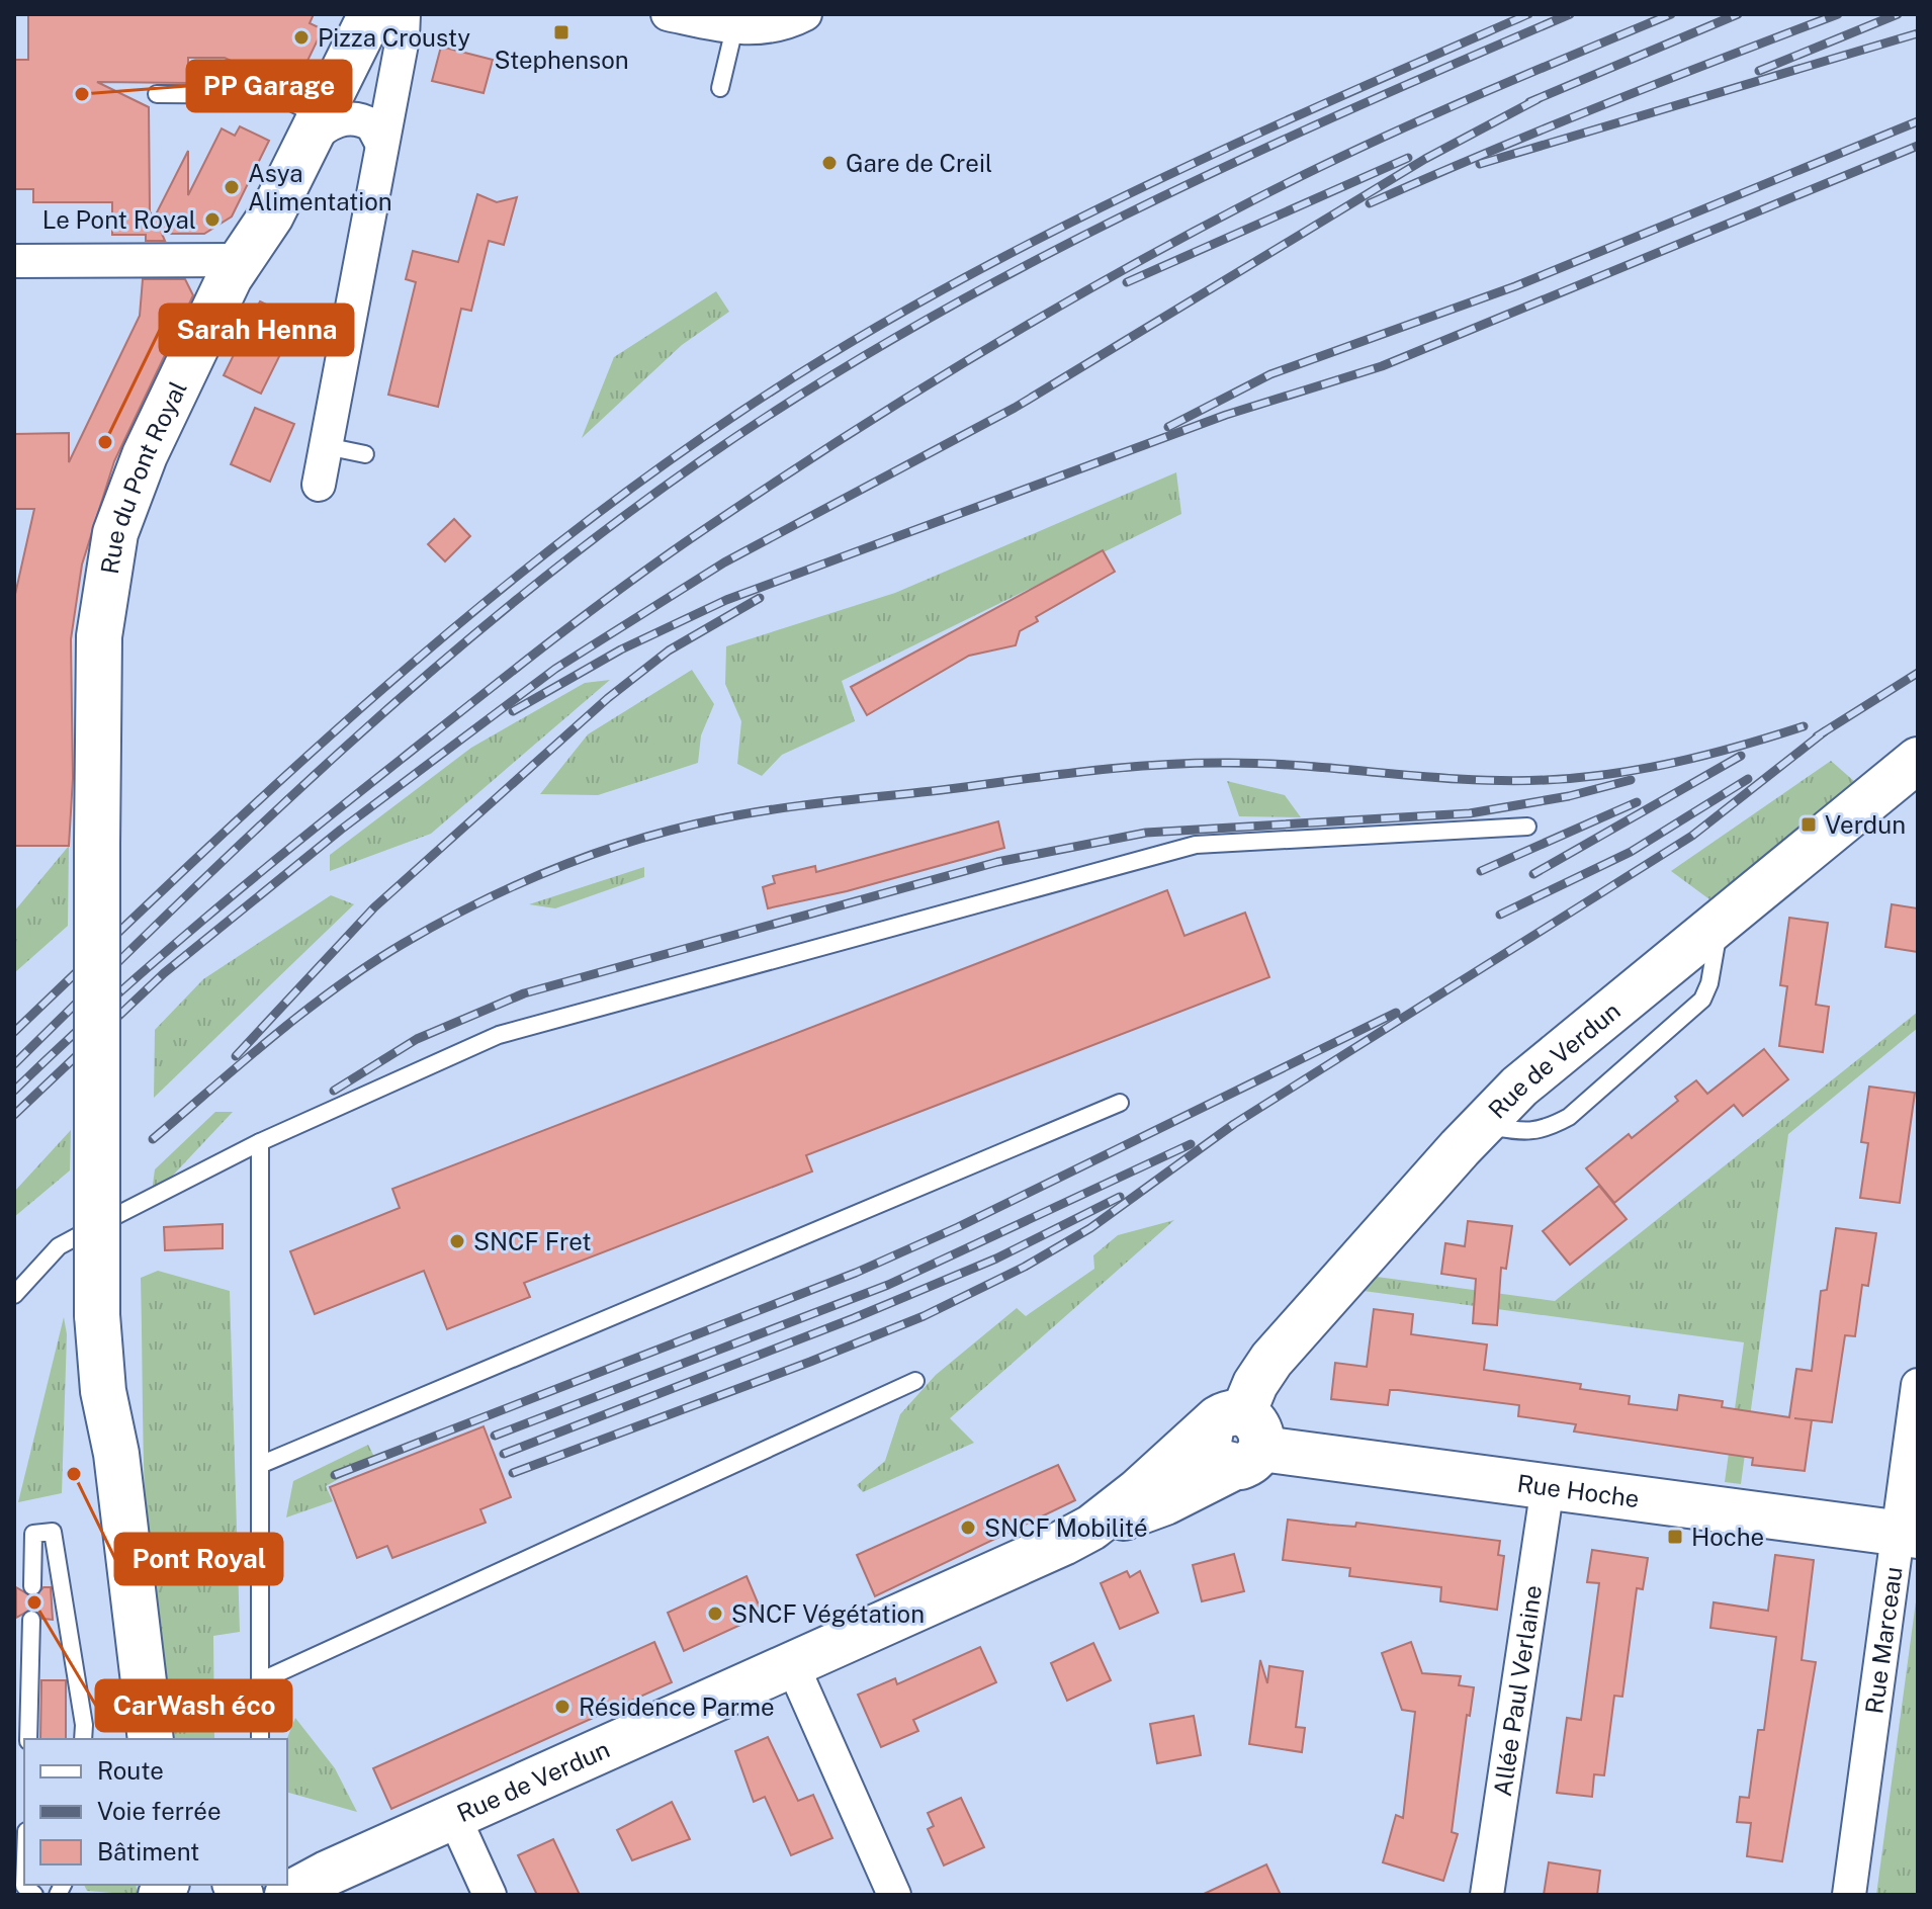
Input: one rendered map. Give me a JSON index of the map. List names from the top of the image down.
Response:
{
  "streets": {
    "main road": ["Rue du Pont Royal", "Rue de Verdun", "Rue Hoche"],
    "street": ["Rue Marceau", "Allée Paul Verlaine"]
  },
  "crossings": [
    ["Rue de Verdun", "Rue Hoche"],
    ["Rue Hoche", "Rue Marceau"],
    ["Rue Hoche", "Allée Paul Verlaine"]
  ],
  "places": {
    "transit": ["Stephenson", "Verdun", "Hoche"],
    "other": [
      "Pizza Crousty",
      "PP Garage",
      "Gare de Creil",
      "Asya Alimentation",
      "Le Pont Royal",
      "Sarah Henna",
      "SNCF Fret",
      "Pont Royal",
      "SNCF Mobilité",
      "CarWash éco",
      "SNCF Végétation",
      "Résidence Parme"
    ]
  },
  "legend": ["Route", "Voie ferrée", "Bâtiment"]
}
